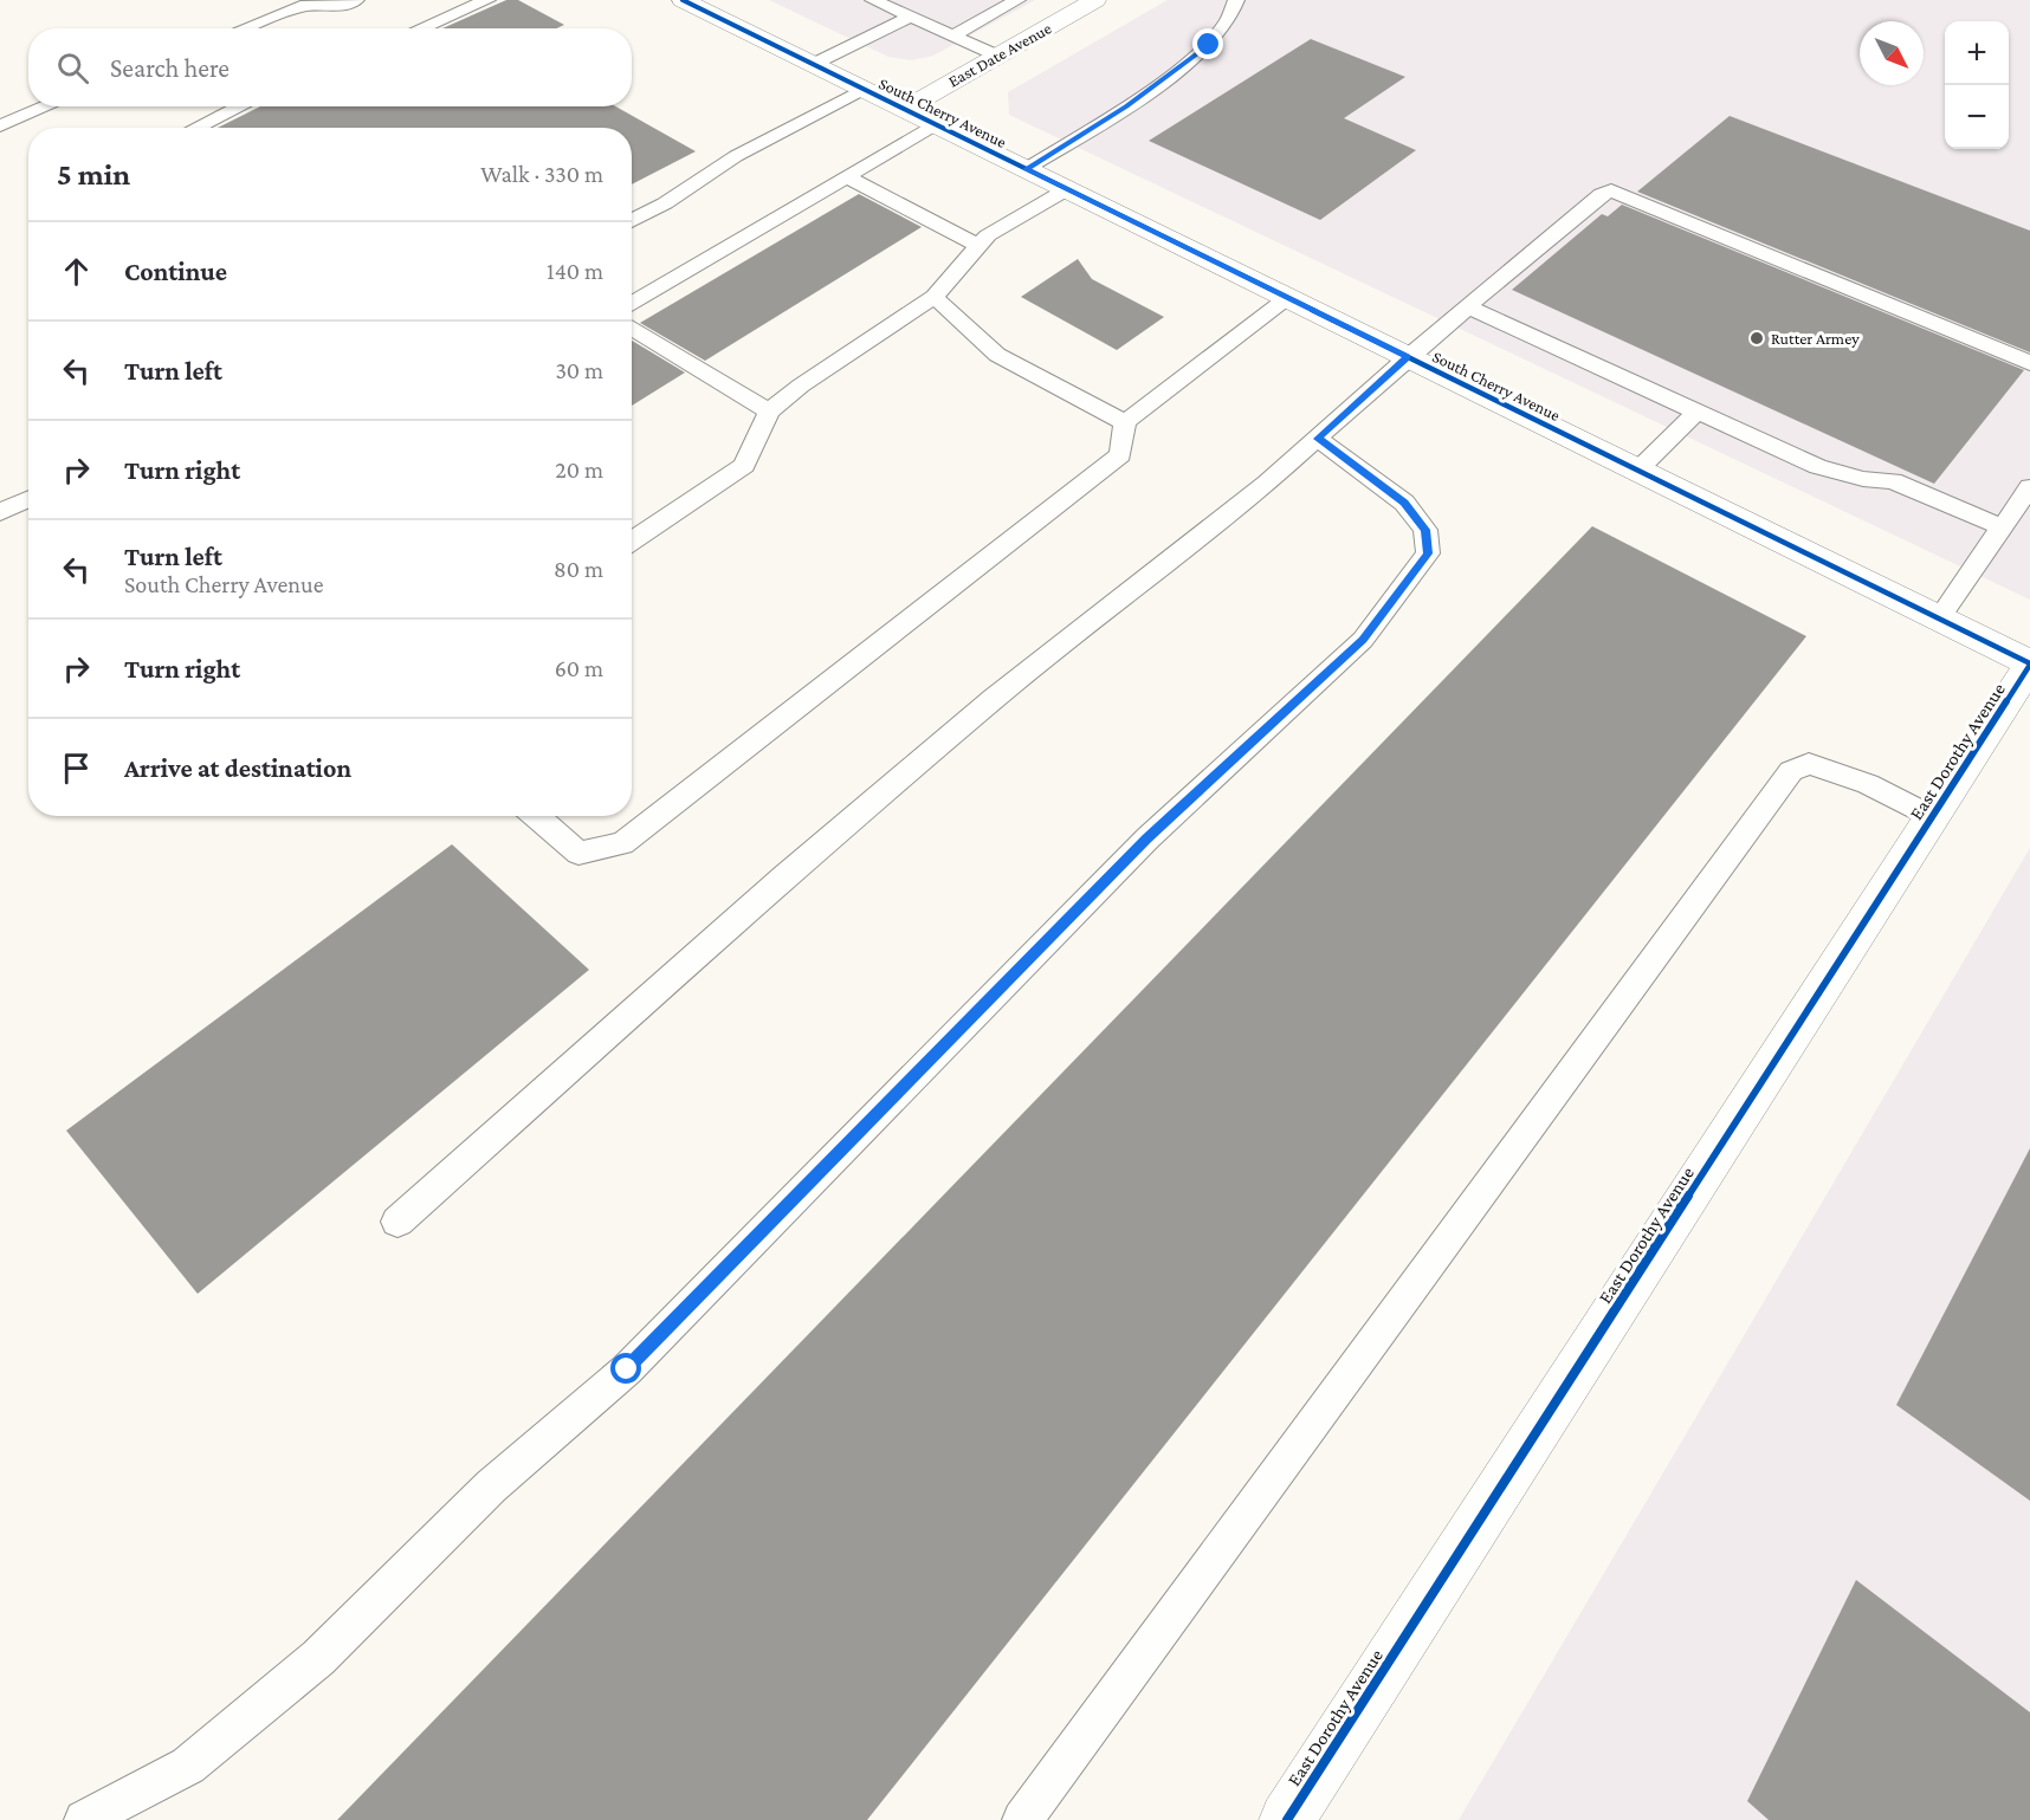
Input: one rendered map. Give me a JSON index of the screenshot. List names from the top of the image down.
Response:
{
  "streets": {
    "street": ["East Date Avenue", "South Cherry Avenue", "East Dorothy Avenue"]
  },
  "crossings": [
    ["East Date Avenue", "South Cherry Avenue"],
    ["South Cherry Avenue", "East Dorothy Avenue"]
  ],
  "places": ["Rutter Armey"],
  "north": "bottom right",
  "page": {
    "map_buttons": ["+", "−"],
    "search": "Search here",
    "heading": ["5 min", "Walk · 330 m"],
    "list": [
      ["Continue", "140 m"],
      ["Turn left", "30 m"],
      ["Turn right", "20 m"],
      ["Turn left", "South Cherry Avenue", "80 m"],
      ["Turn right", "60 m"],
      "Arrive at destination"
    ]
  }
}
